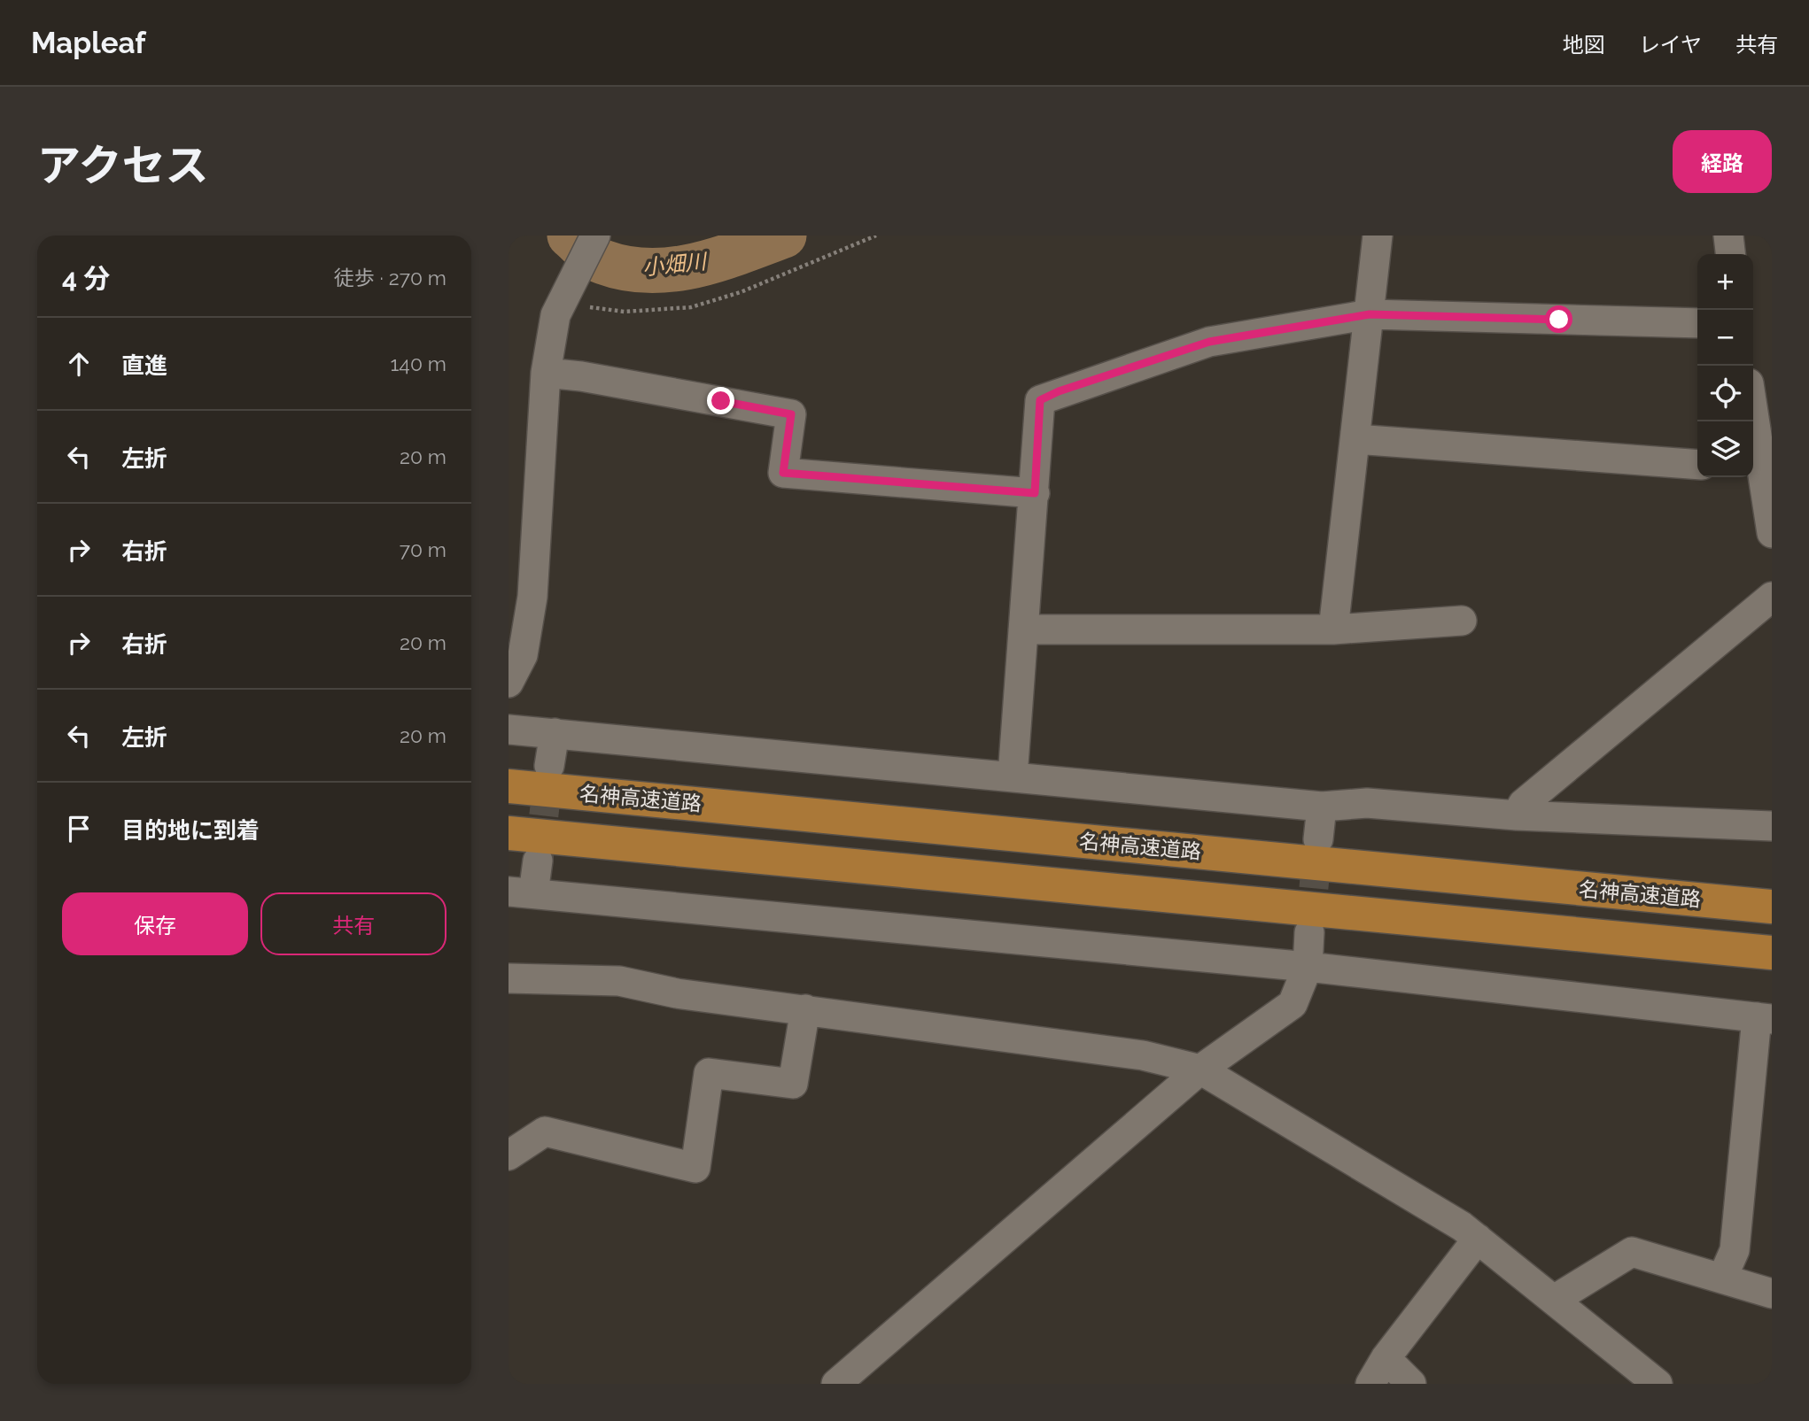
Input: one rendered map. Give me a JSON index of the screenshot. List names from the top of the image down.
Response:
{
  "streets": {
    "highway": ["名神高速道路"]
  },
  "water": ["小畑川"],
  "page": {
    "header": "Mapleaf",
    "nav": ["地図", "レイヤ", "共有"],
    "title": "アクセス",
    "buttons": [
      "経路",
      ["保存", "共有"]
    ],
    "heading": ["4 分", "徒歩 · 270 m"],
    "map_buttons": ["+", "−"],
    "list": [
      ["直進", "140 m"],
      ["左折", "20 m"],
      ["右折", "70 m"],
      ["右折", "20 m"],
      ["左折", "20 m"],
      "目的地に到着"
    ]
  }
}
